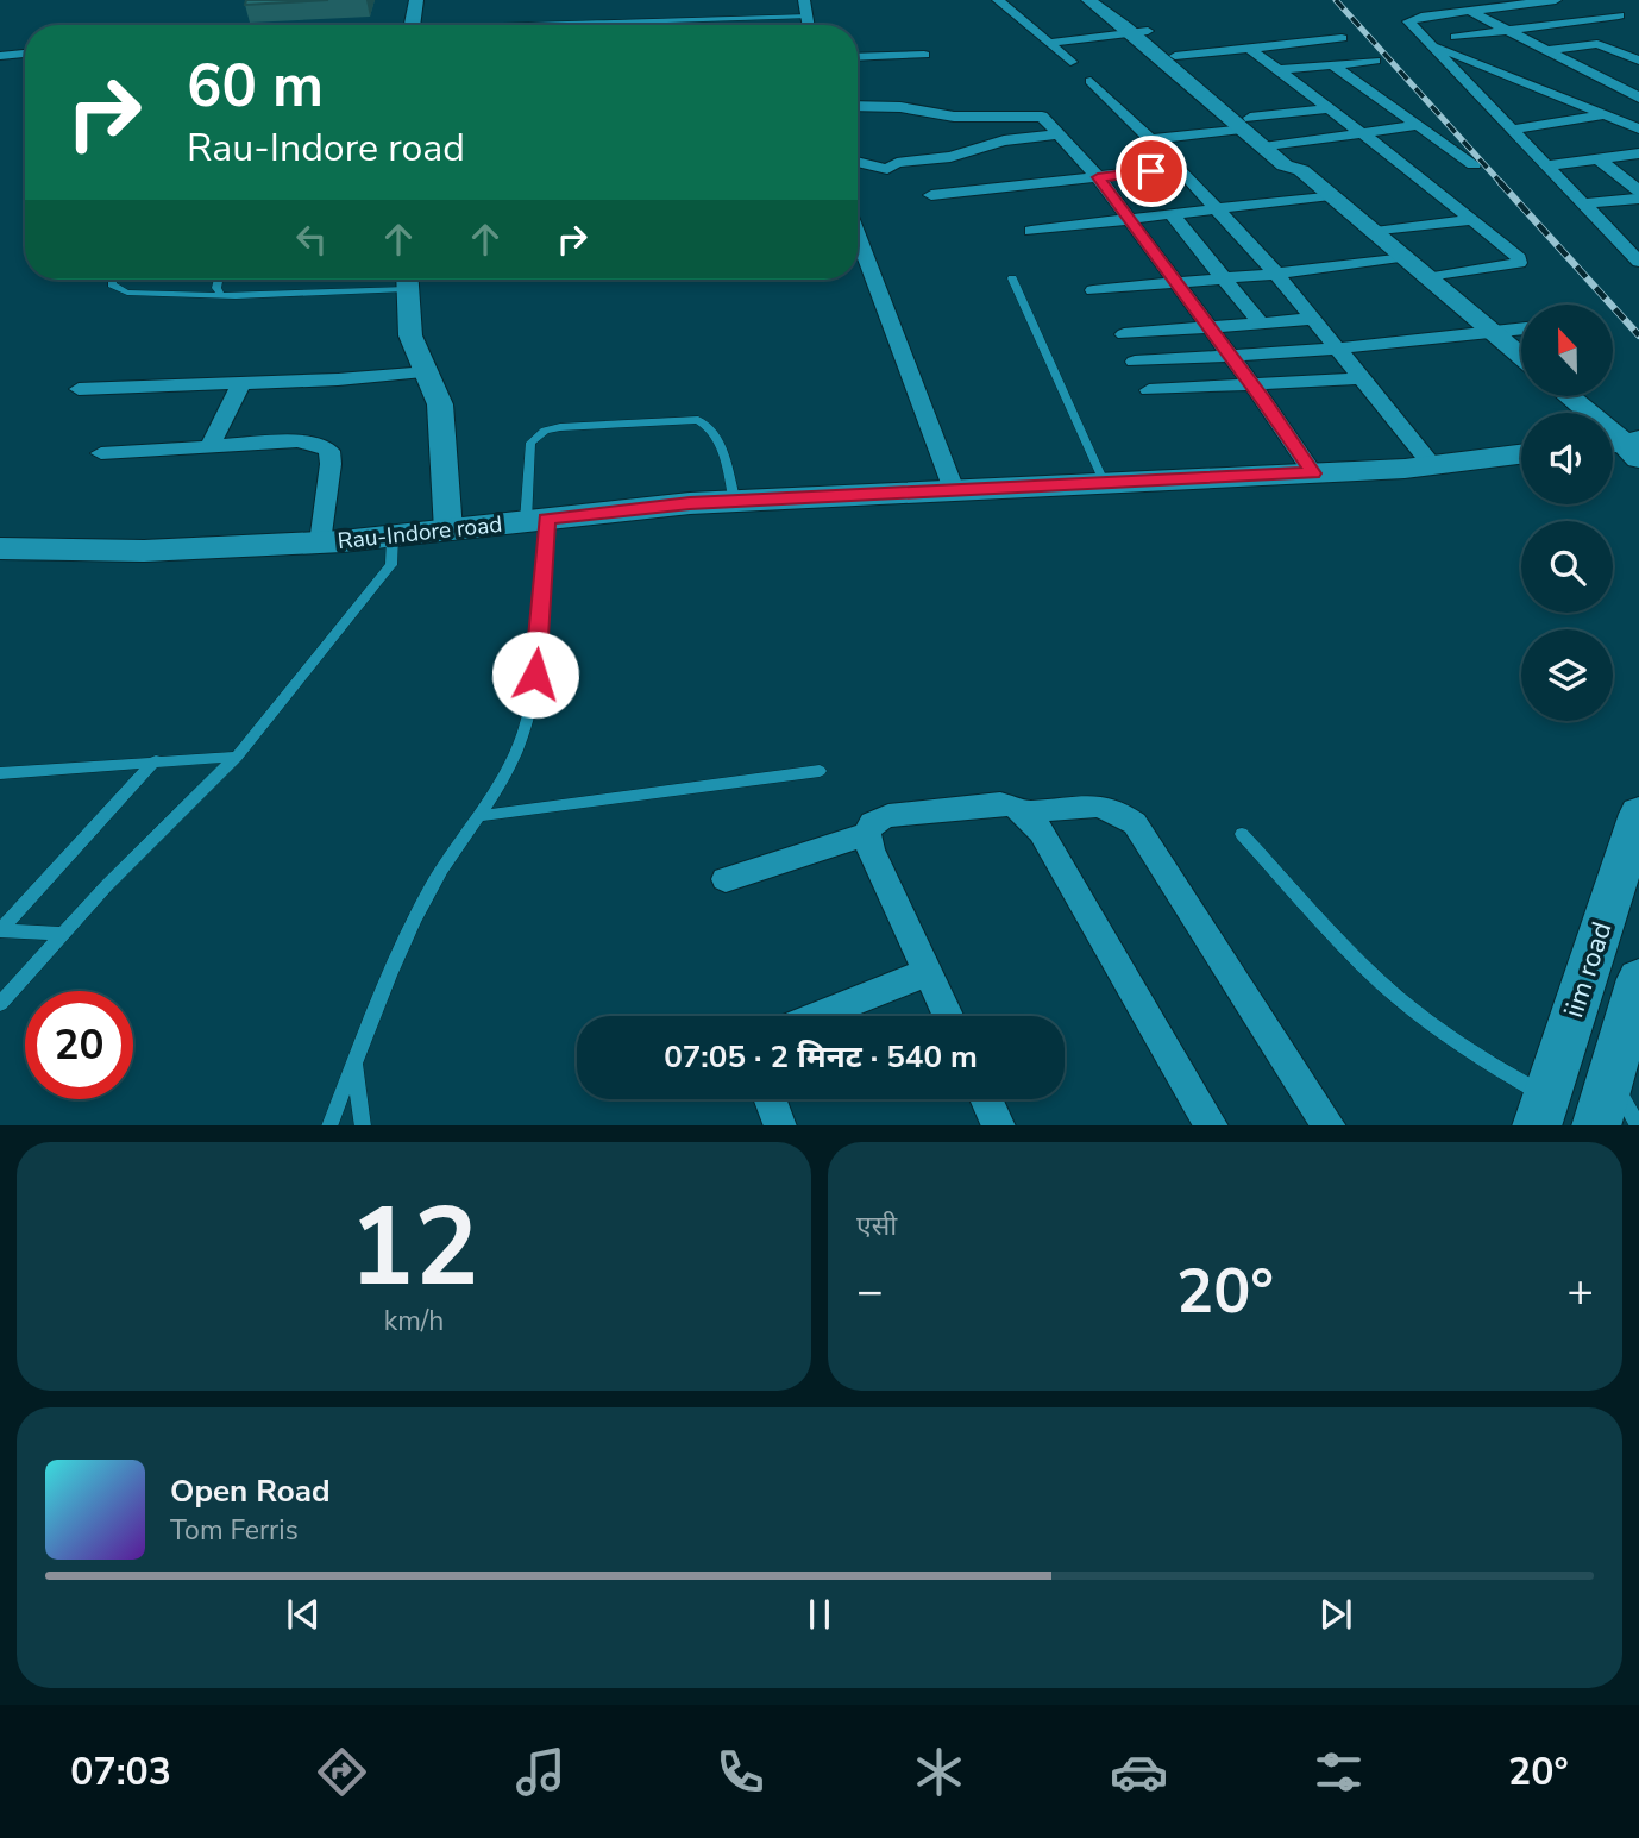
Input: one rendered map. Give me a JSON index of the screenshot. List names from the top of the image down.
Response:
{
  "streets": {
    "main road": ["Rau-Indore road", "iim road"]
  },
  "north": "top",
  "page": {
    "turn": ["60 m", "Rau-Indore road"],
    "limit": "20",
    "trip": "07:05 · 2 मिनट · 540 m",
    "tile": [
      ["12", "km/h"],
      "एसी"
    ],
    "heat": ["−", "20°", "+"],
    "song": ["Open Road", "Tom Ferris"],
    "tabs": ["07:03", "20°"]
  }
}
